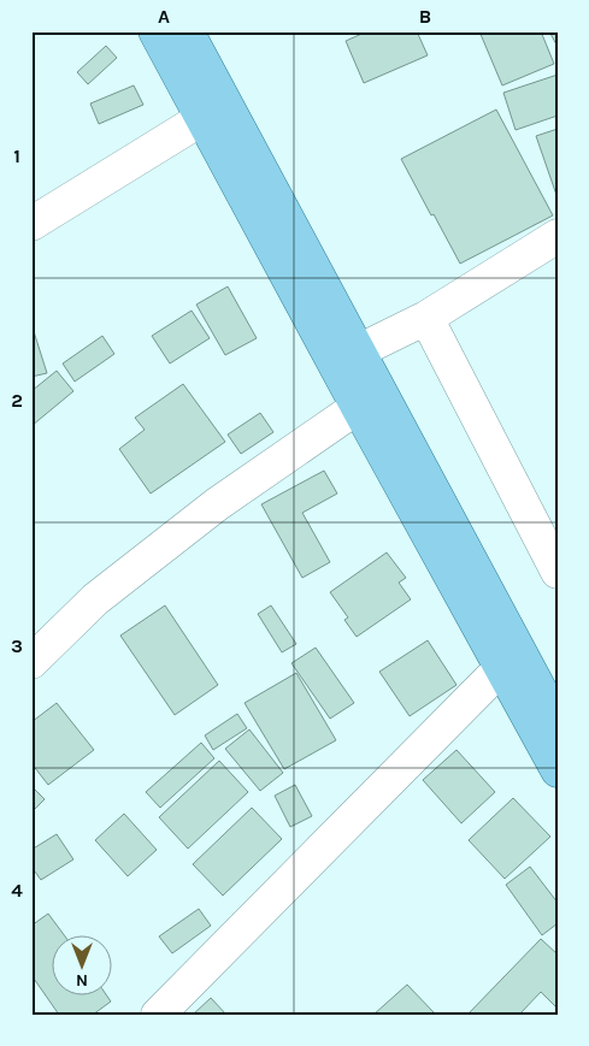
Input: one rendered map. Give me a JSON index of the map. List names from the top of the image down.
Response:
{
  "north": "bottom",
  "grid": {
    "columns": ["A", "B"],
    "rows": [
      "1",
      "2",
      "3",
      "4"
    ]
  }
}
